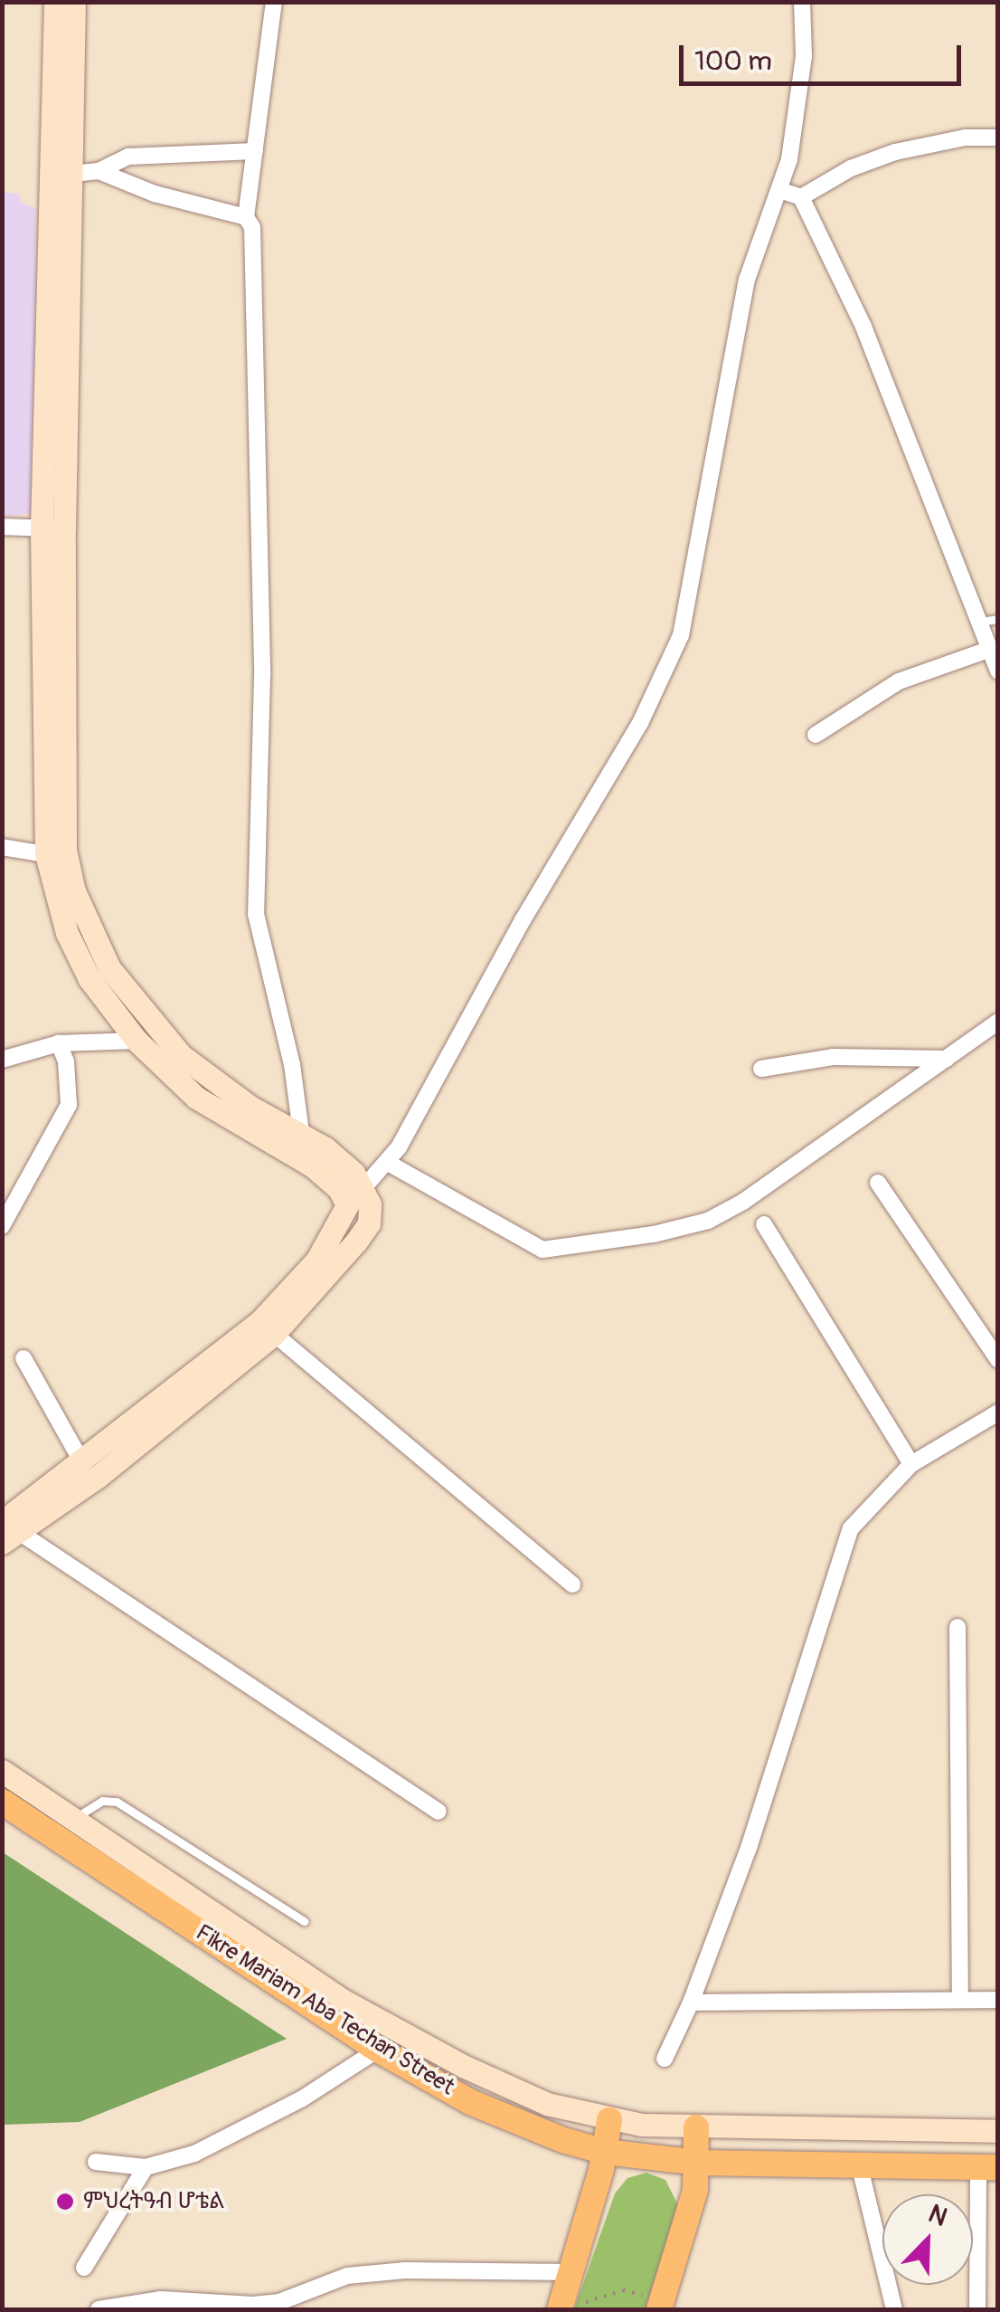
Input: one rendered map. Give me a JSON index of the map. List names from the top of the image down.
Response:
{
  "streets": {
    "main road": ["Fikre Mariam Aba Techan Street"]
  },
  "places": ["ምህረትዓብ ሆቴል"],
  "scale_bar": "100 m",
  "north": "top right"
}
